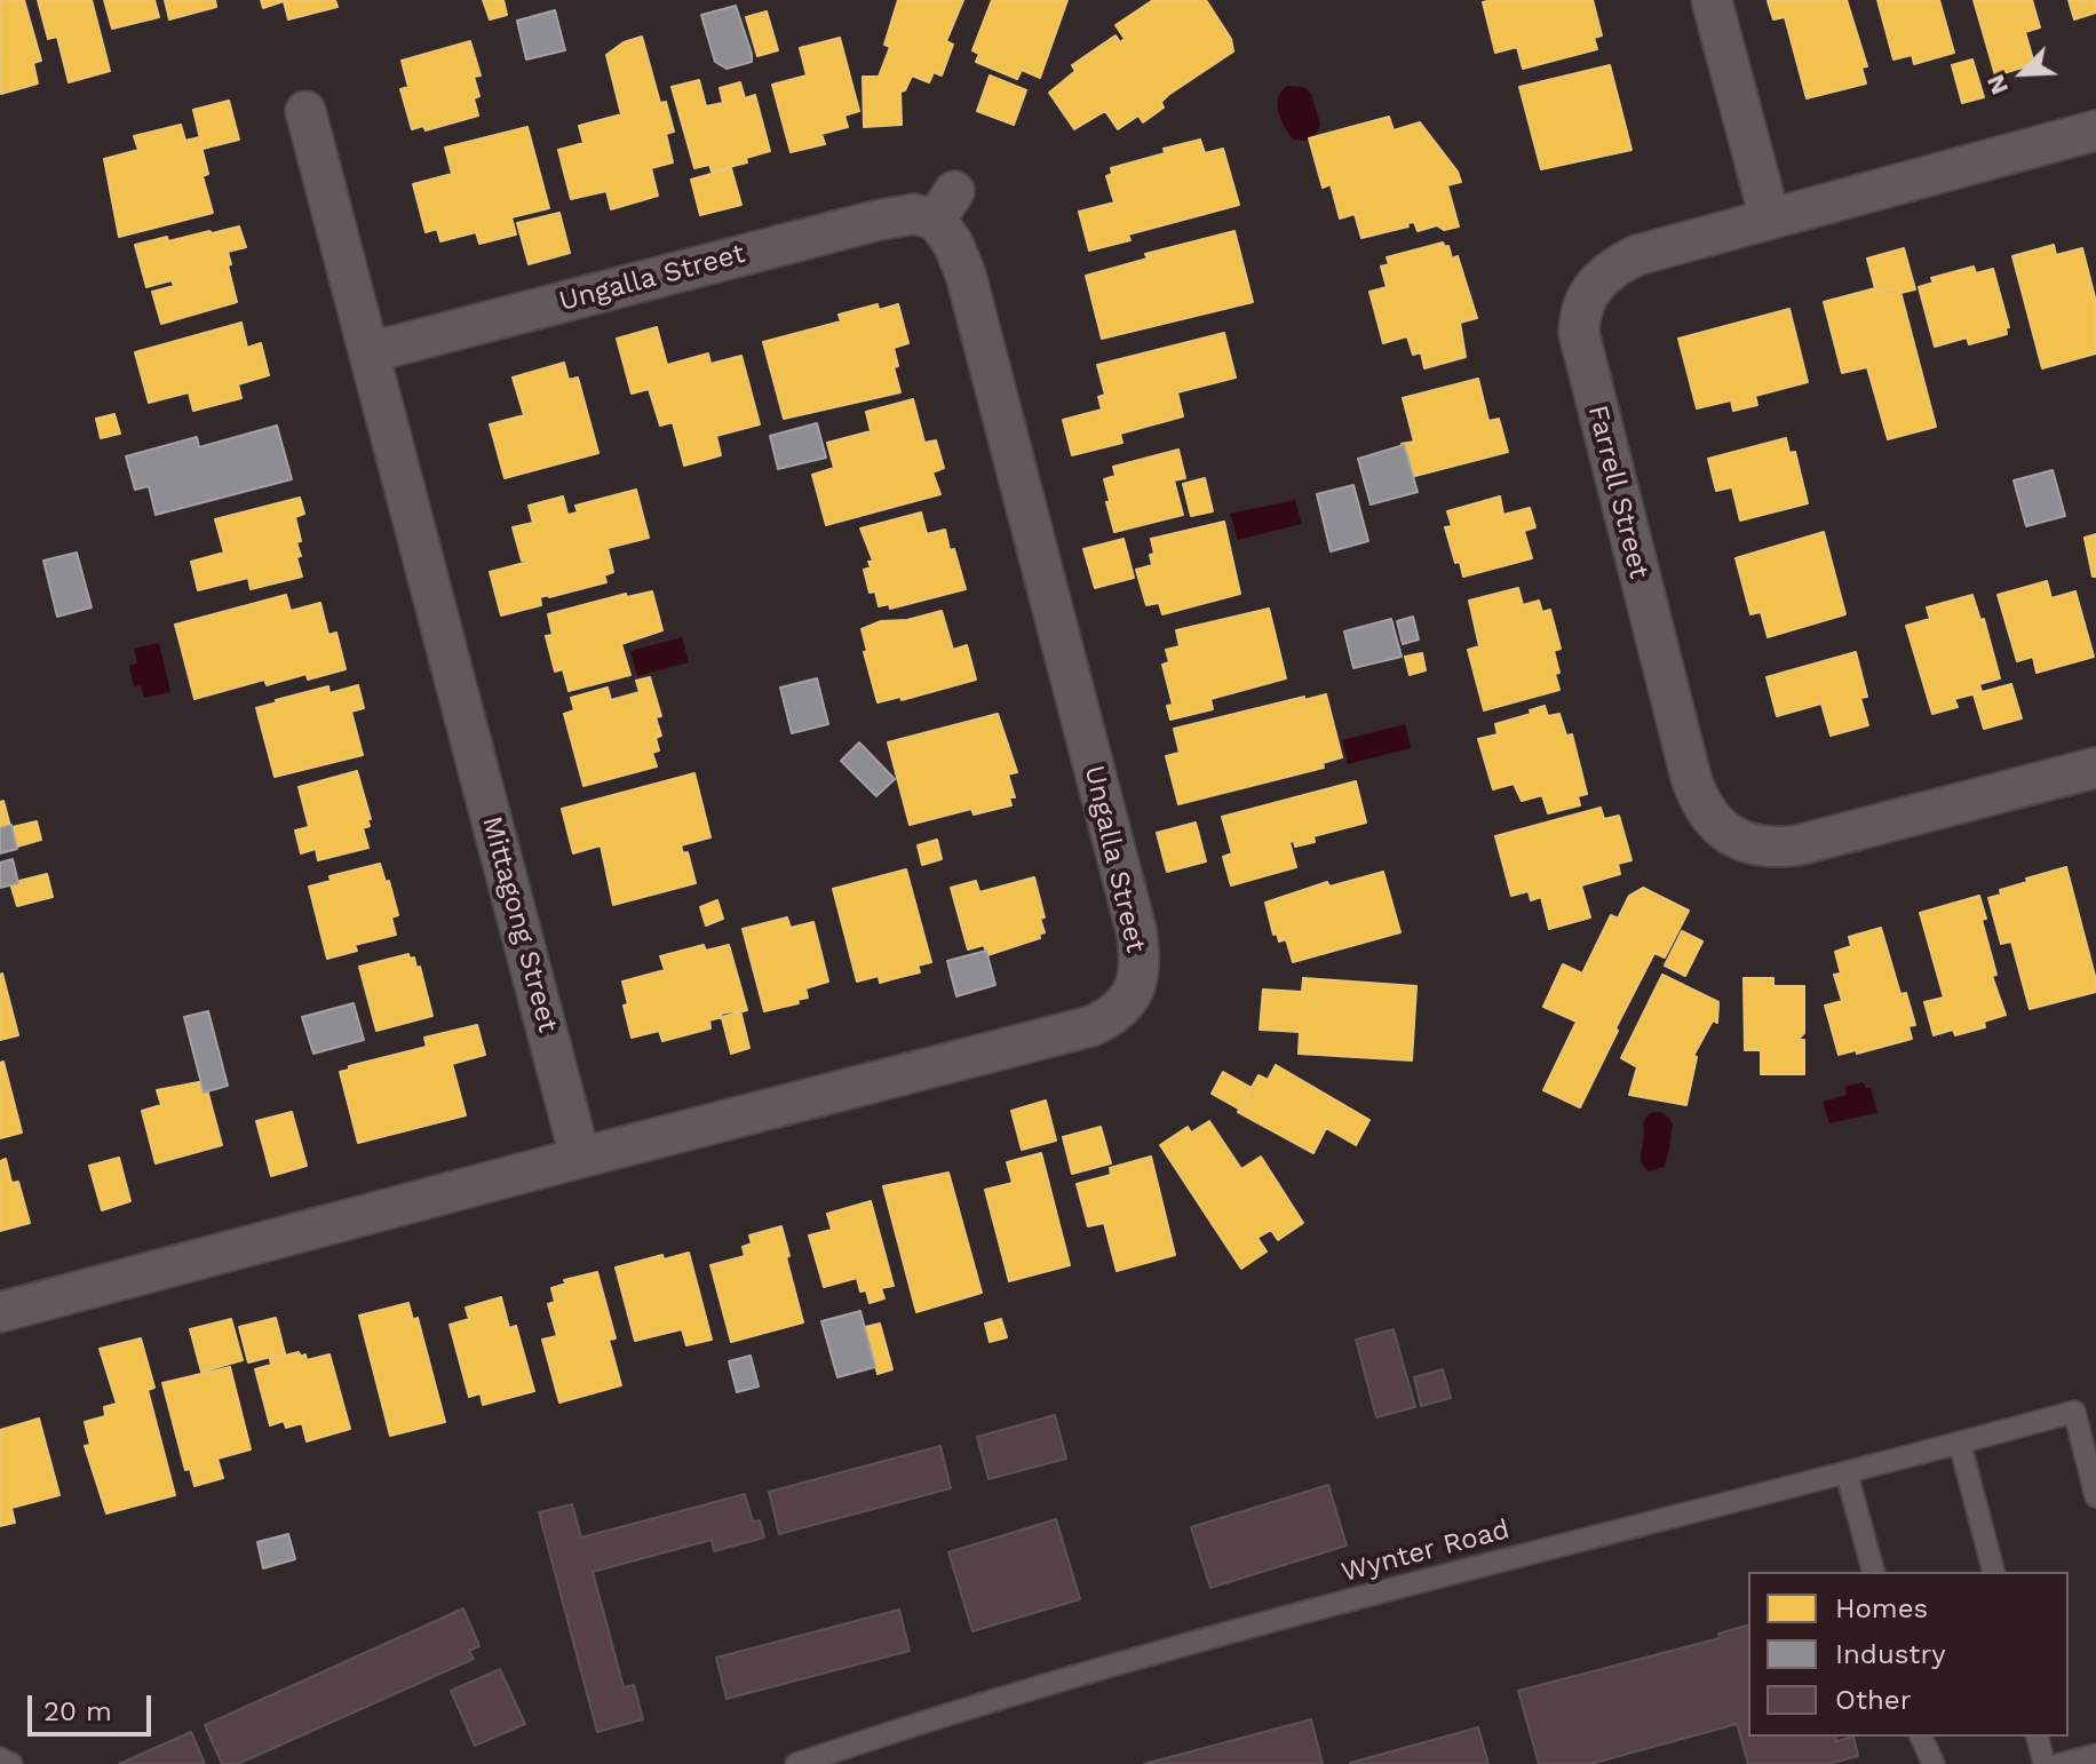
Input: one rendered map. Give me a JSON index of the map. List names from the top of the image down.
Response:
{
  "streets": {
    "street": ["Ungalla Street", "Farrell Street", "Mittagong Street"],
    "lane": ["Wynter Road"]
  },
  "crossings": [
    ["Ungalla Street", "Mittagong Street"]
  ],
  "legend": ["Homes", "Industry", "Other"],
  "scale_bar": "20 m",
  "north": "bottom left"
}
